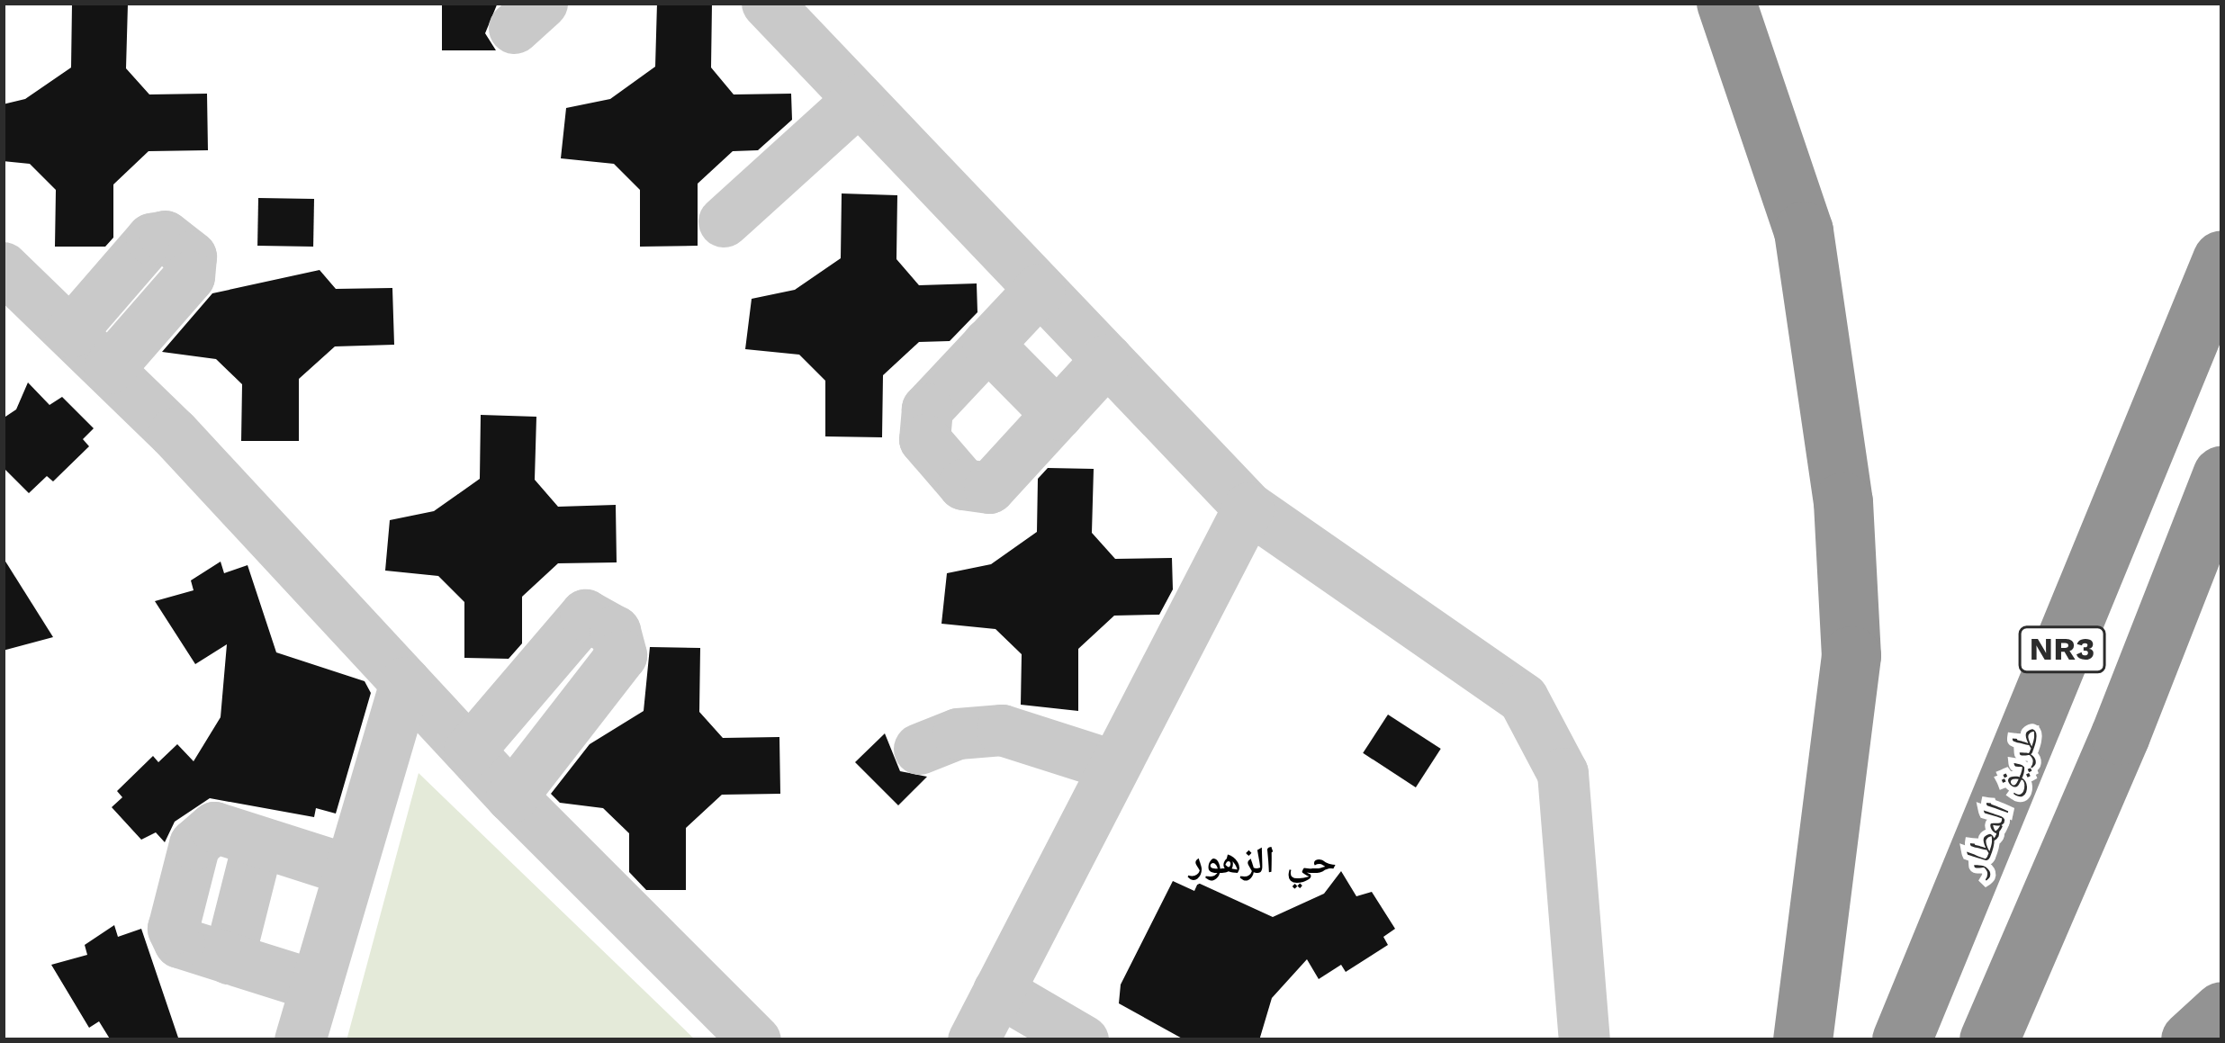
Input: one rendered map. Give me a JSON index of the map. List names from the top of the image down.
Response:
{
  "streets": {
    "highway": ["NR3", "طريق المطار"]
  },
  "districts": ["حي الزهور"]
}
